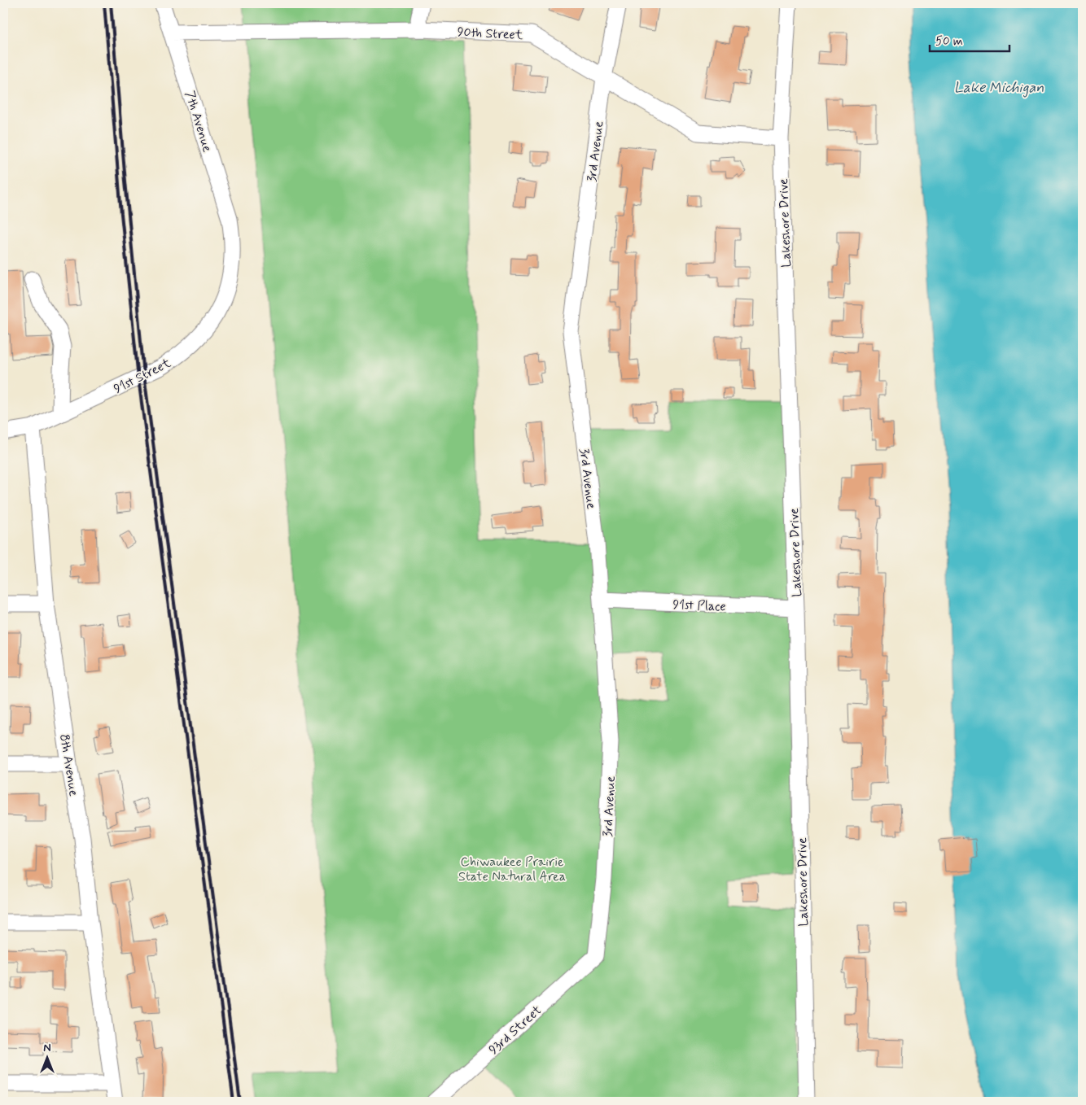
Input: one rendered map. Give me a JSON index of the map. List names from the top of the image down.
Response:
{
  "streets": {
    "street": [
      "90th Street",
      "7th Avenue",
      "3rd Avenue",
      "Lakeshore Drive",
      "91st Street",
      "91st Place",
      "8th Avenue",
      "93rd Street"
    ]
  },
  "crossings": [
    ["90th Street", "7th Avenue"],
    ["90th Street", "3rd Avenue"],
    ["90th Street", "Lakeshore Drive"],
    ["7th Avenue", "91st Street"],
    ["3rd Avenue", "91st Place"],
    ["3rd Avenue", "93rd Street"],
    ["Lakeshore Drive", "91st Place"],
    ["91st Street", "8th Avenue"]
  ],
  "water": ["Lake Michigan"],
  "parks": ["Chiwaukee Prairie State Natural Area"],
  "scale_bar": "50 m",
  "north": "top"
}
